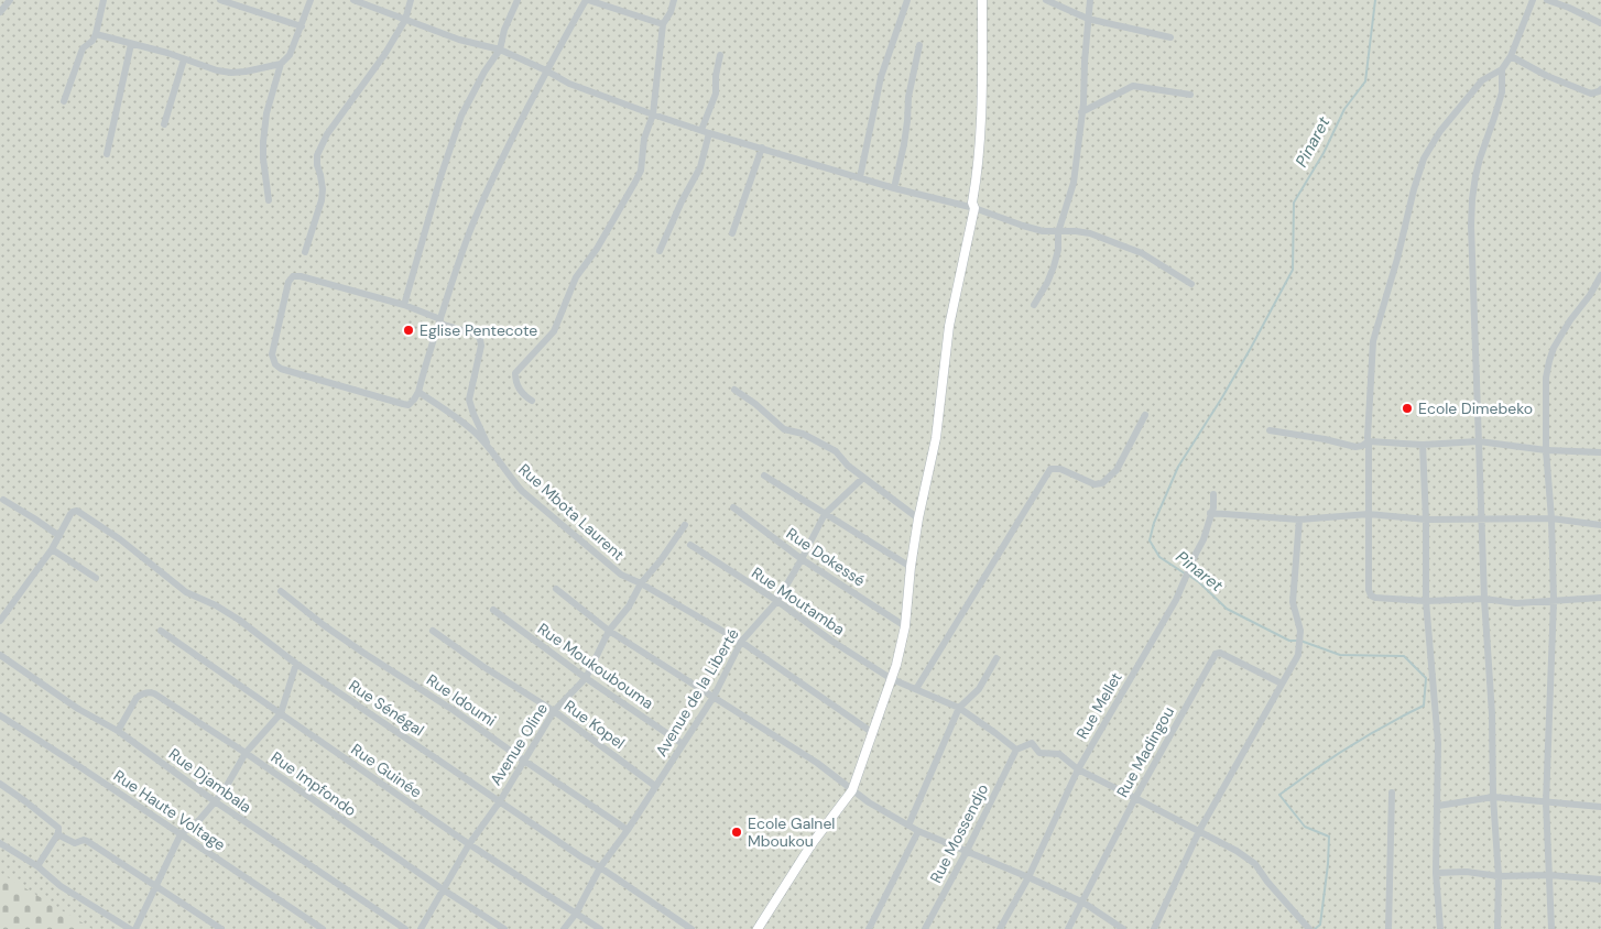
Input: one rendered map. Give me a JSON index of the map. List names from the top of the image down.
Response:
{
  "streets": {
    "street": [
      "Rue Mbota Laurent",
      "Rue Dokessé",
      "Rue Moutamba",
      "Rue Moukoubouma",
      "Avenue de la Liberté",
      "Rue Idoumi",
      "Rue Mellet",
      "Rue Sénégal",
      "Rue Kopel",
      "Avenue Oline",
      "Rue Madingou",
      "Rue Guinée",
      "Rue Djambala",
      "Rue Impfondo",
      "Rue Haute Voltage",
      "Rue Mossendjo"
    ]
  },
  "crossings": [
    ["Rue Mbota Laurent", "Avenue de la Liberté"],
    ["Rue Mbota Laurent", "Avenue Oline"],
    ["Rue Dokessé", "Avenue de la Liberté"],
    ["Rue Moutamba", "Avenue de la Liberté"],
    ["Rue Moutamba", "Rue Mossendjo"],
    ["Rue Moukoubouma", "Avenue de la Liberté"],
    ["Rue Moukoubouma", "Avenue Oline"],
    ["Avenue de la Liberté", "Rue Idoumi"],
    ["Avenue de la Liberté", "Rue Sénégal"],
    ["Avenue de la Liberté", "Rue Kopel"],
    ["Avenue de la Liberté", "Rue Guinée"],
    ["Rue Idoumi", "Avenue Oline"],
    ["Rue Sénégal", "Avenue Oline"],
    ["Rue Kopel", "Avenue Oline"],
    ["Avenue Oline", "Rue Guinée"],
    ["Avenue Oline", "Rue Impfondo"],
    ["Rue Djambala", "Rue Impfondo"]
  ],
  "water": ["Pinaret"],
  "places": ["Eglise Pentecote", "Ecole Dimebeko", "Ecole Galnel Mboukou"]
}
